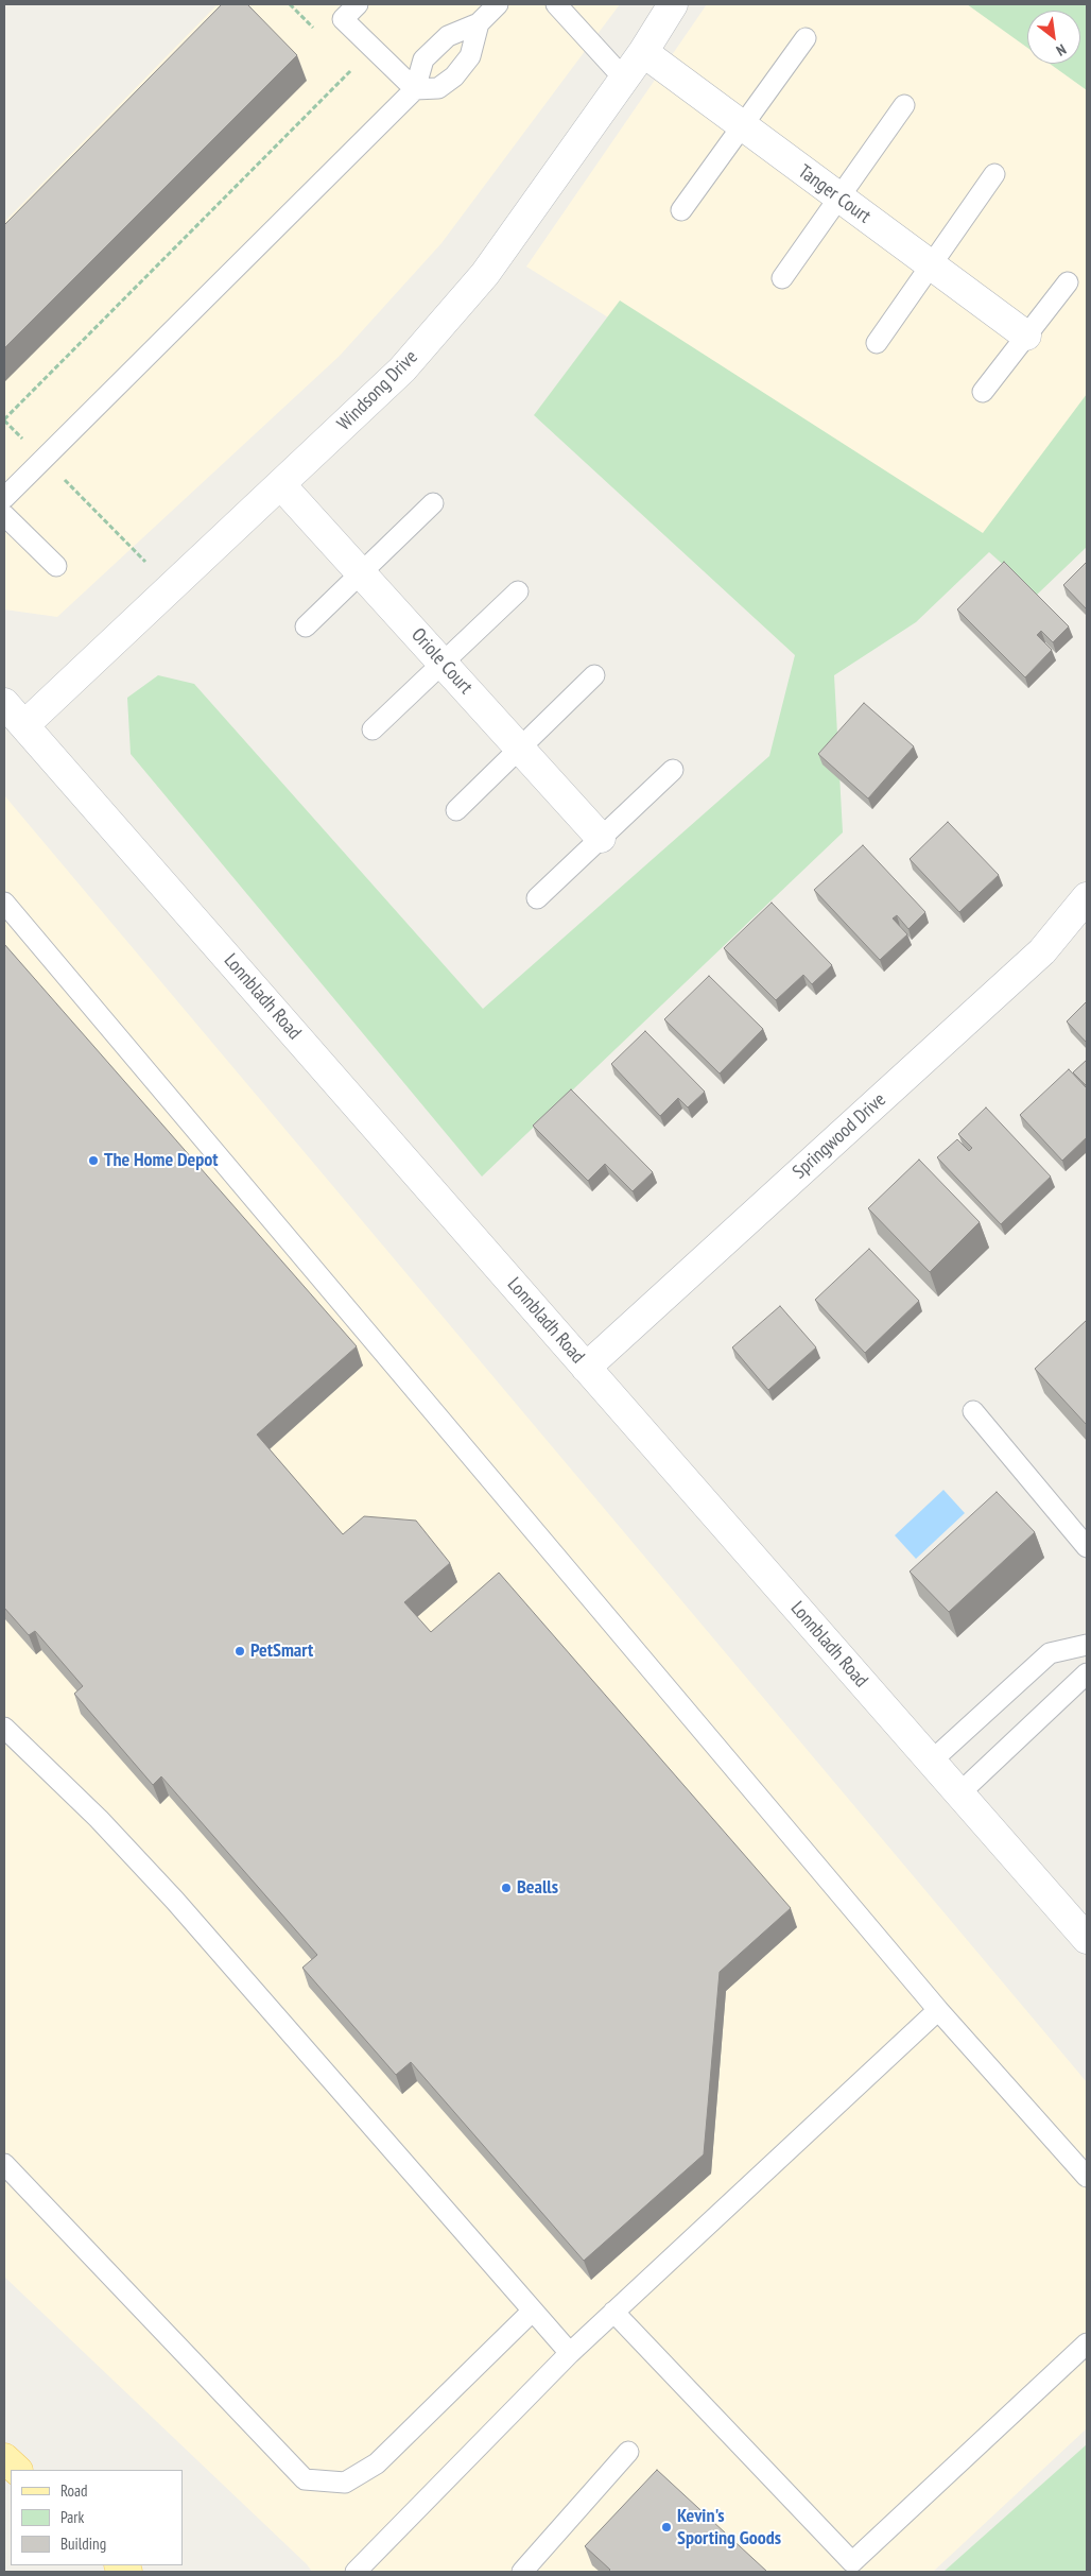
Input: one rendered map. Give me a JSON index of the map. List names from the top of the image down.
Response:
{
  "streets": {
    "street": [
      "Tanger Court",
      "Windsong Drive",
      "Oriole Court",
      "Lonnbladh Road",
      "Springwood Drive"
    ]
  },
  "crossings": [
    ["Tanger Court", "Windsong Drive"],
    ["Windsong Drive", "Oriole Court"],
    ["Windsong Drive", "Lonnbladh Road"],
    ["Lonnbladh Road", "Springwood Drive"]
  ],
  "places": [
    "The Home Depot",
    "PetSmart",
    "Bealls",
    "Kevin's Sporting Goods"
  ],
  "legend": ["Road", "Park", "Building"],
  "north": "bottom right"
}
